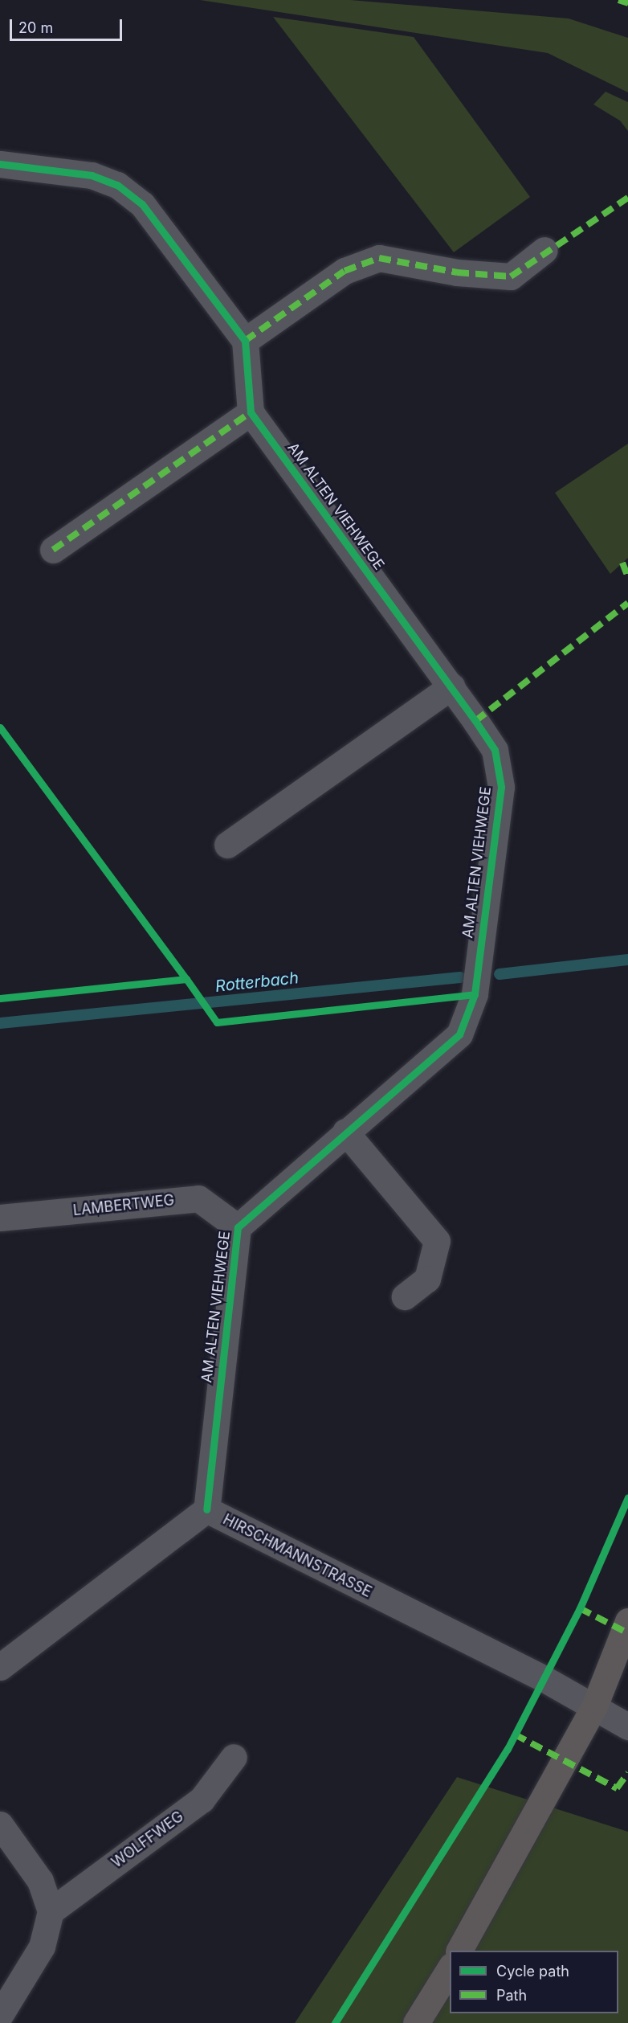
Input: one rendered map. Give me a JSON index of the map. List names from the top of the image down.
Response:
{
  "streets": {
    "street": [
      "AM ALTEN VIEHWEGE",
      "LAMBERTWEG",
      "HIRSCHMANNSTRASSE",
      "WOLFFWEG"
    ]
  },
  "crossings": [
    ["AM ALTEN VIEHWEGE", "LAMBERTWEG"],
    ["AM ALTEN VIEHWEGE", "HIRSCHMANNSTRASSE"]
  ],
  "water": ["Rotterbach"],
  "legend": ["Cycle path", "Path"],
  "scale_bar": "20 m"
}
